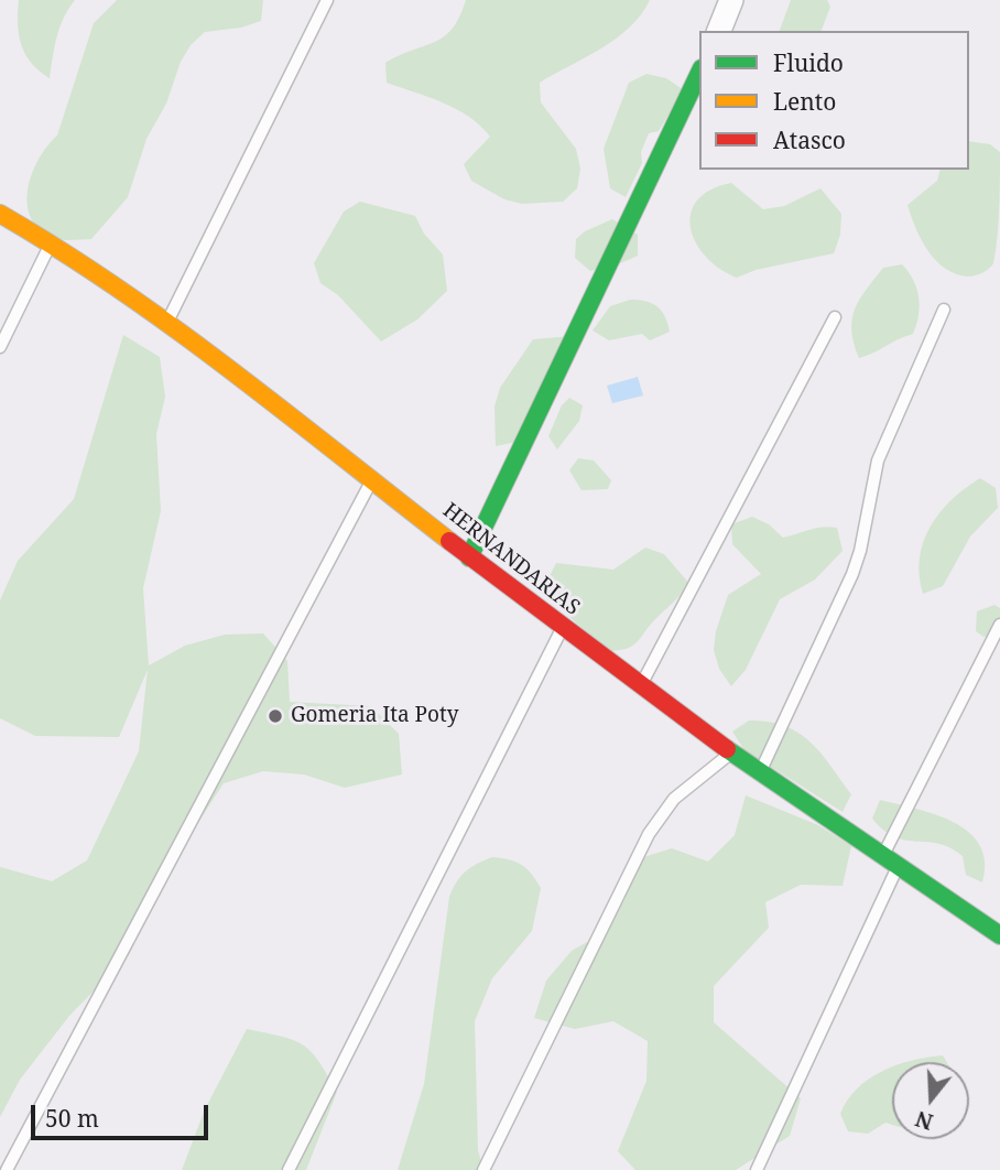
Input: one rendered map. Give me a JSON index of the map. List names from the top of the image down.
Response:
{
  "streets": {
    "street": ["HERNANDARIAS"]
  },
  "places": ["Gomeria Ita Poty"],
  "legend": ["Fluido", "Lento", "Atasco"],
  "scale_bar": "50 m",
  "north": "bottom"
}
